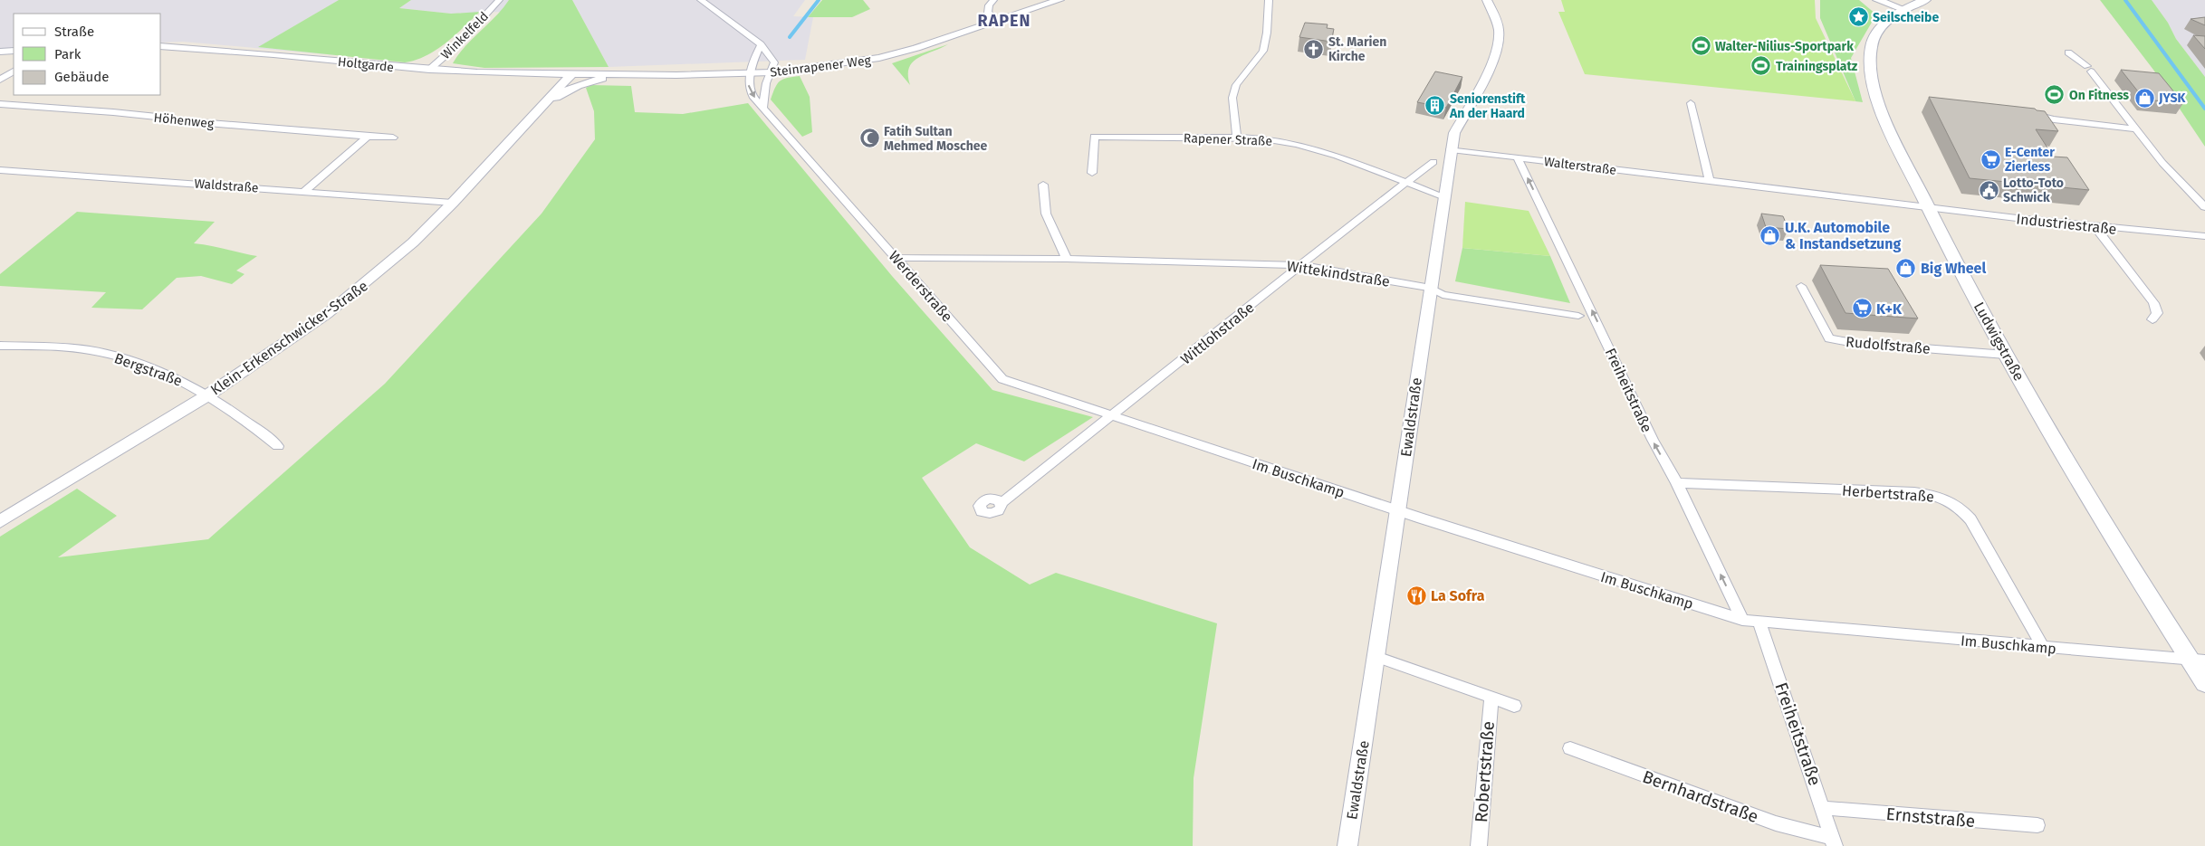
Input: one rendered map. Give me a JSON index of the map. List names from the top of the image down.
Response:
{
  "streets": {
    "main road": ["Ludwigstraße"],
    "street": [
      "Winkelfeld",
      "Holtgarde",
      "Steinrapener Weg",
      "Höhenweg",
      "Rapener Straße",
      "Walterstraße",
      "Waldstraße",
      "Industriestraße",
      "Wittekindstraße",
      "Werderstraße",
      "Wittlohstraße",
      "Klein-Erkenschwicker-Straße",
      "Rudolfstraße",
      "Bergstraße",
      "Freiheitstraße",
      "Ewaldstraße",
      "Im Buschkamp",
      "Herbertstraße",
      "Robertstraße",
      "Bernhardstraße",
      "Ernststraße"
    ]
  },
  "crossings": [
    ["Winkelfeld", "Holtgarde"],
    ["Holtgarde", "Steinrapener Weg"],
    ["Holtgarde", "Klein-Erkenschwicker-Straße"],
    ["Steinrapener Weg", "Werderstraße"],
    ["Steinrapener Weg", "Klein-Erkenschwicker-Straße"],
    ["Rapener Straße", "Wittlohstraße"],
    ["Rapener Straße", "Ewaldstraße"],
    ["Walterstraße", "Industriestraße"],
    ["Walterstraße", "Ludwigstraße"],
    ["Walterstraße", "Freiheitstraße"],
    ["Walterstraße", "Ewaldstraße"],
    ["Waldstraße", "Klein-Erkenschwicker-Straße"],
    ["Industriestraße", "Ludwigstraße"],
    ["Wittekindstraße", "Werderstraße"],
    ["Wittekindstraße", "Wittlohstraße"],
    ["Wittekindstraße", "Ewaldstraße"],
    ["Werderstraße", "Wittlohstraße"],
    ["Werderstraße", "Im Buschkamp"],
    ["Wittlohstraße", "Im Buschkamp"],
    ["Klein-Erkenschwicker-Straße", "Bergstraße"],
    ["Ludwigstraße", "Rudolfstraße"],
    ["Ludwigstraße", "Im Buschkamp"],
    ["Freiheitstraße", "Im Buschkamp"],
    ["Freiheitstraße", "Herbertstraße"],
    ["Freiheitstraße", "Bernhardstraße"],
    ["Freiheitstraße", "Ernststraße"],
    ["Ewaldstraße", "Im Buschkamp"],
    ["Ewaldstraße", "Robertstraße"],
    ["Im Buschkamp", "Herbertstraße"]
  ],
  "one_way": ["Freiheitstraße"],
  "districts": ["RAPEN"],
  "places": {
    "place": ["Seilscheibe"],
    "sports": ["Walter-Nilius-Sportpark", "Trainingsplatz", "On Fitness"],
    "church": ["St. Marien Kirche"],
    "shop": ["JYSK", "U.K. Automobile & Instandsetzung", "Big Wheel"],
    "building": ["Seniorenstift An der Haard"],
    "mosque": ["Fatih Sultan Mehmed Moschee"],
    "supermarket": ["E-Center Zierless", "K+K"],
    "public building": ["Lotto-Toto Schwick"],
    "restaurant": ["La Sofra"]
  },
  "legend": ["Straße", "Park", "Gebäude"]
}
